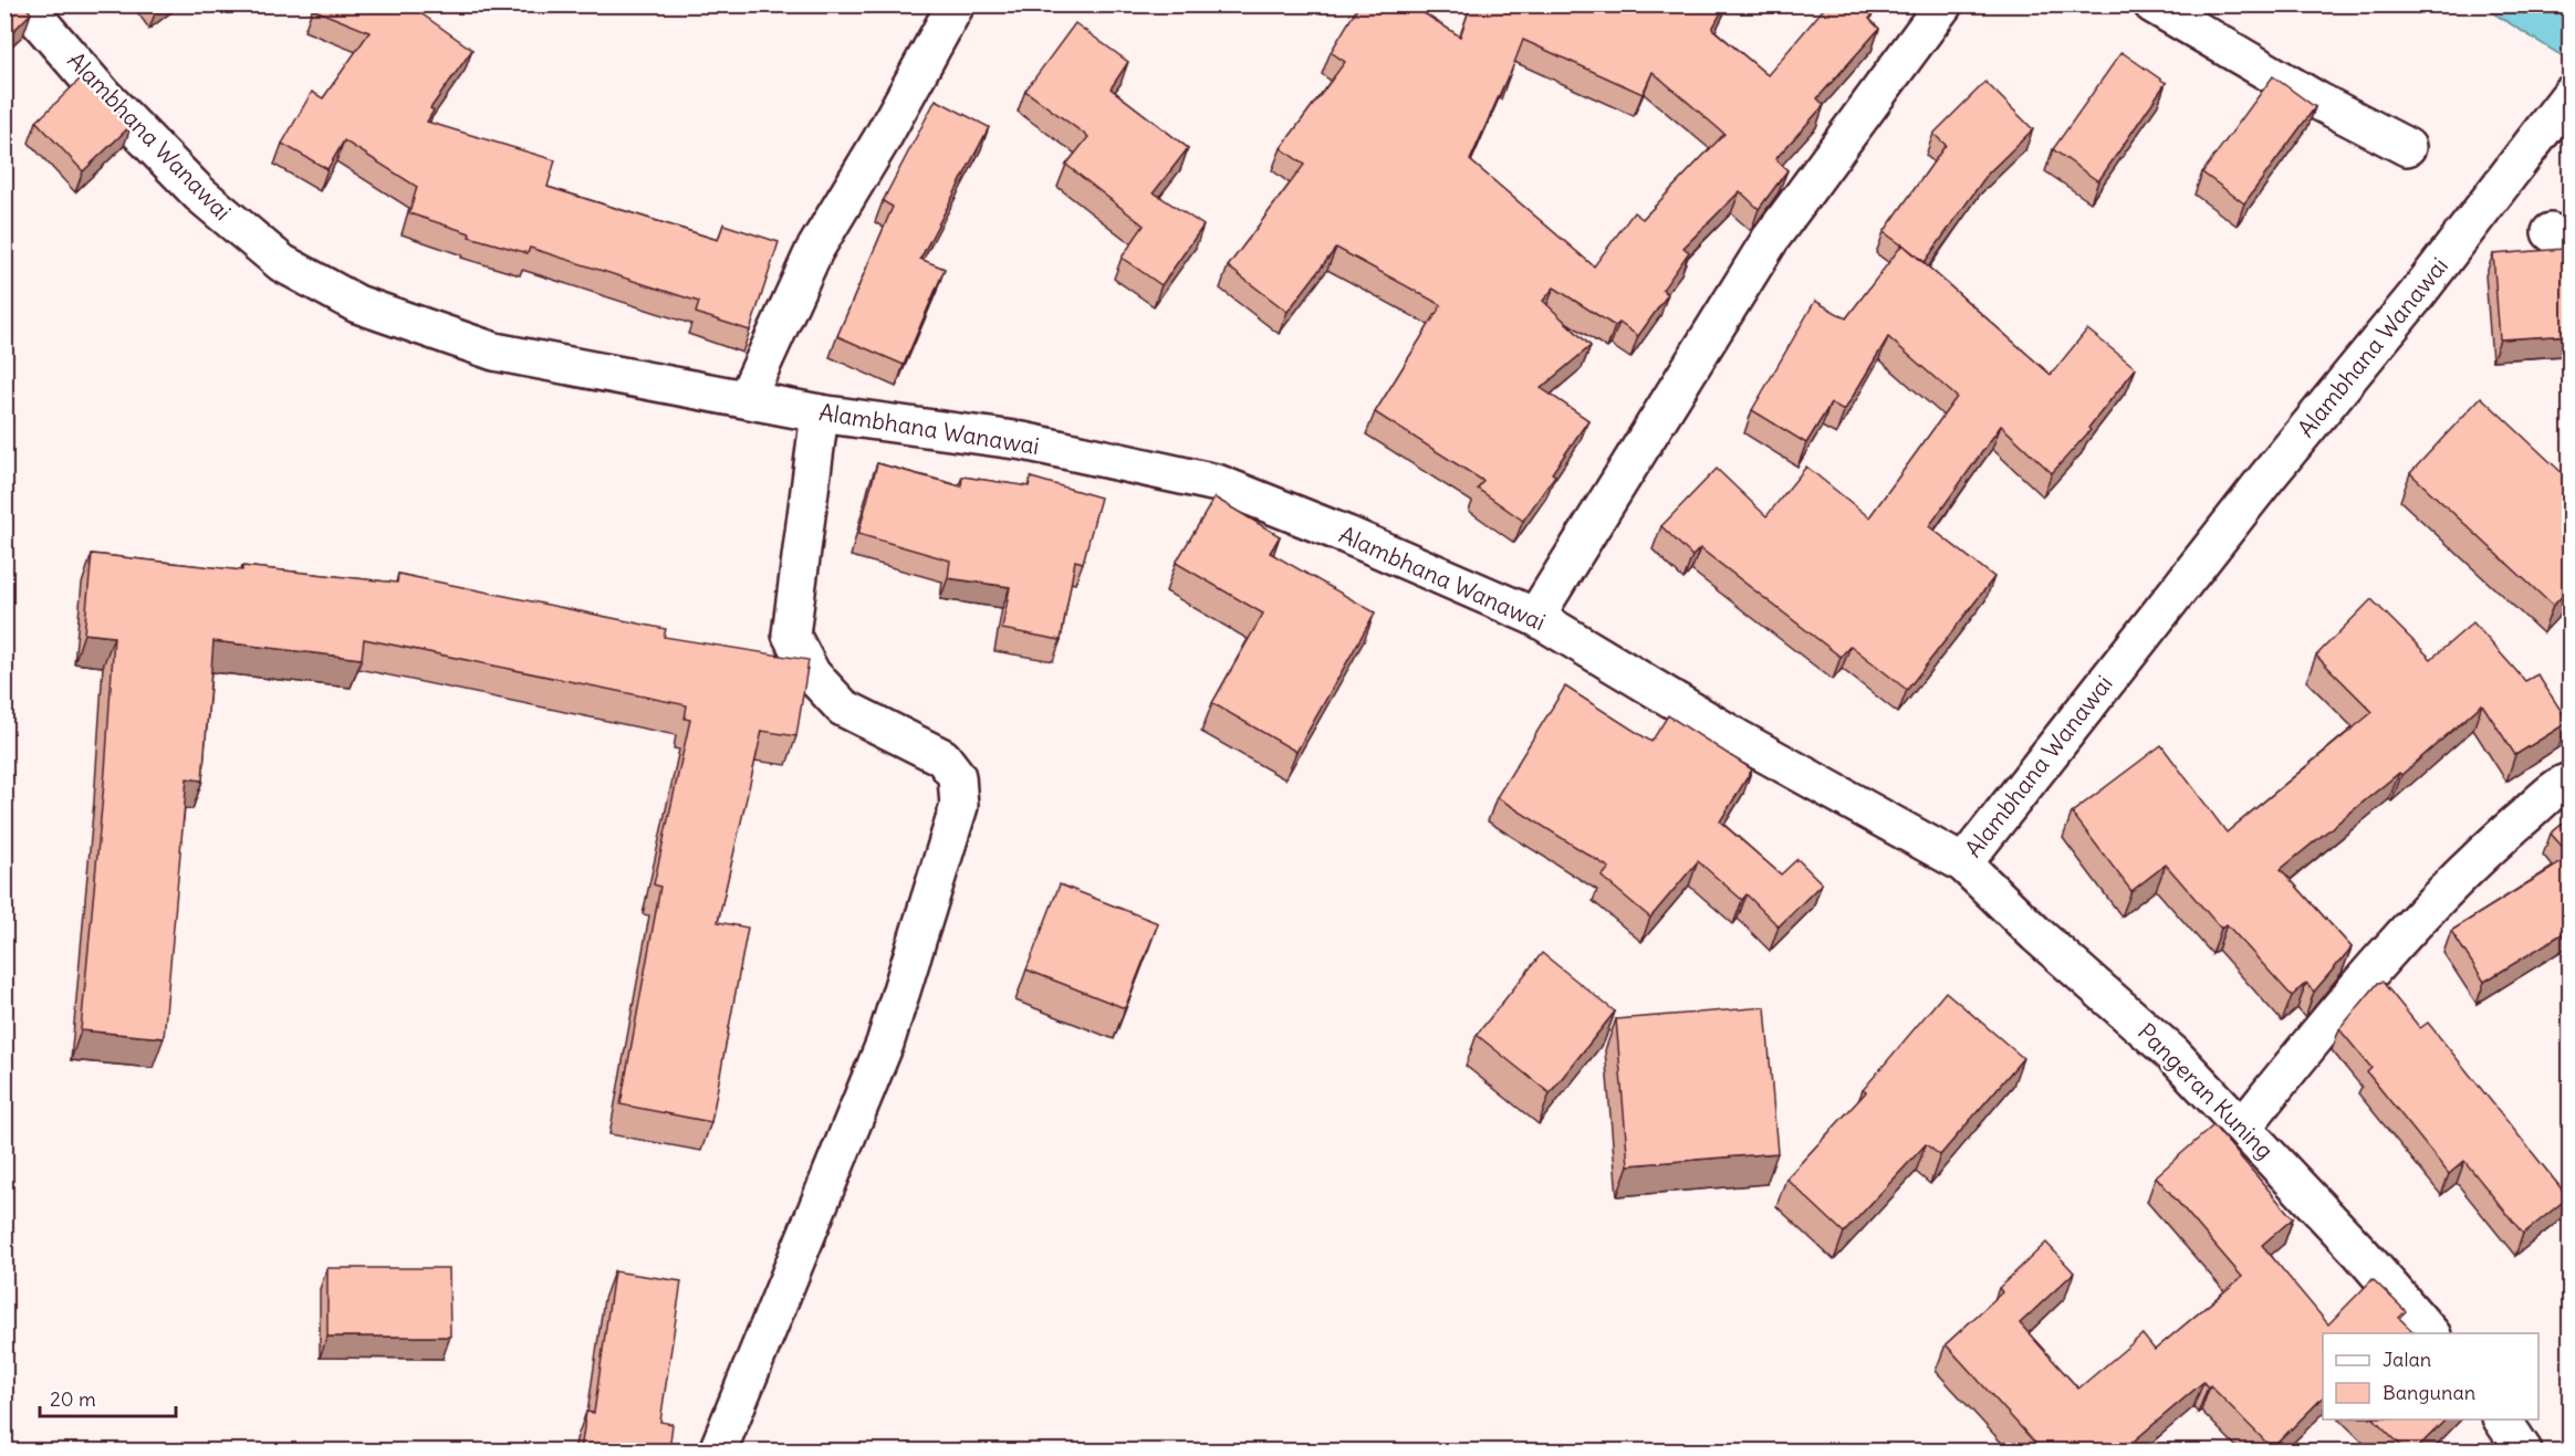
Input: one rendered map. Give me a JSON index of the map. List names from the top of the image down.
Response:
{
  "streets": {
    "street": ["Alambhana Wanawai", "Pangeran Kuning"]
  },
  "crossings": [
    ["Alambhana Wanawai", "Pangeran Kuning"]
  ],
  "legend": ["Jalan", "Bangunan"],
  "scale_bar": "20 m"
}
